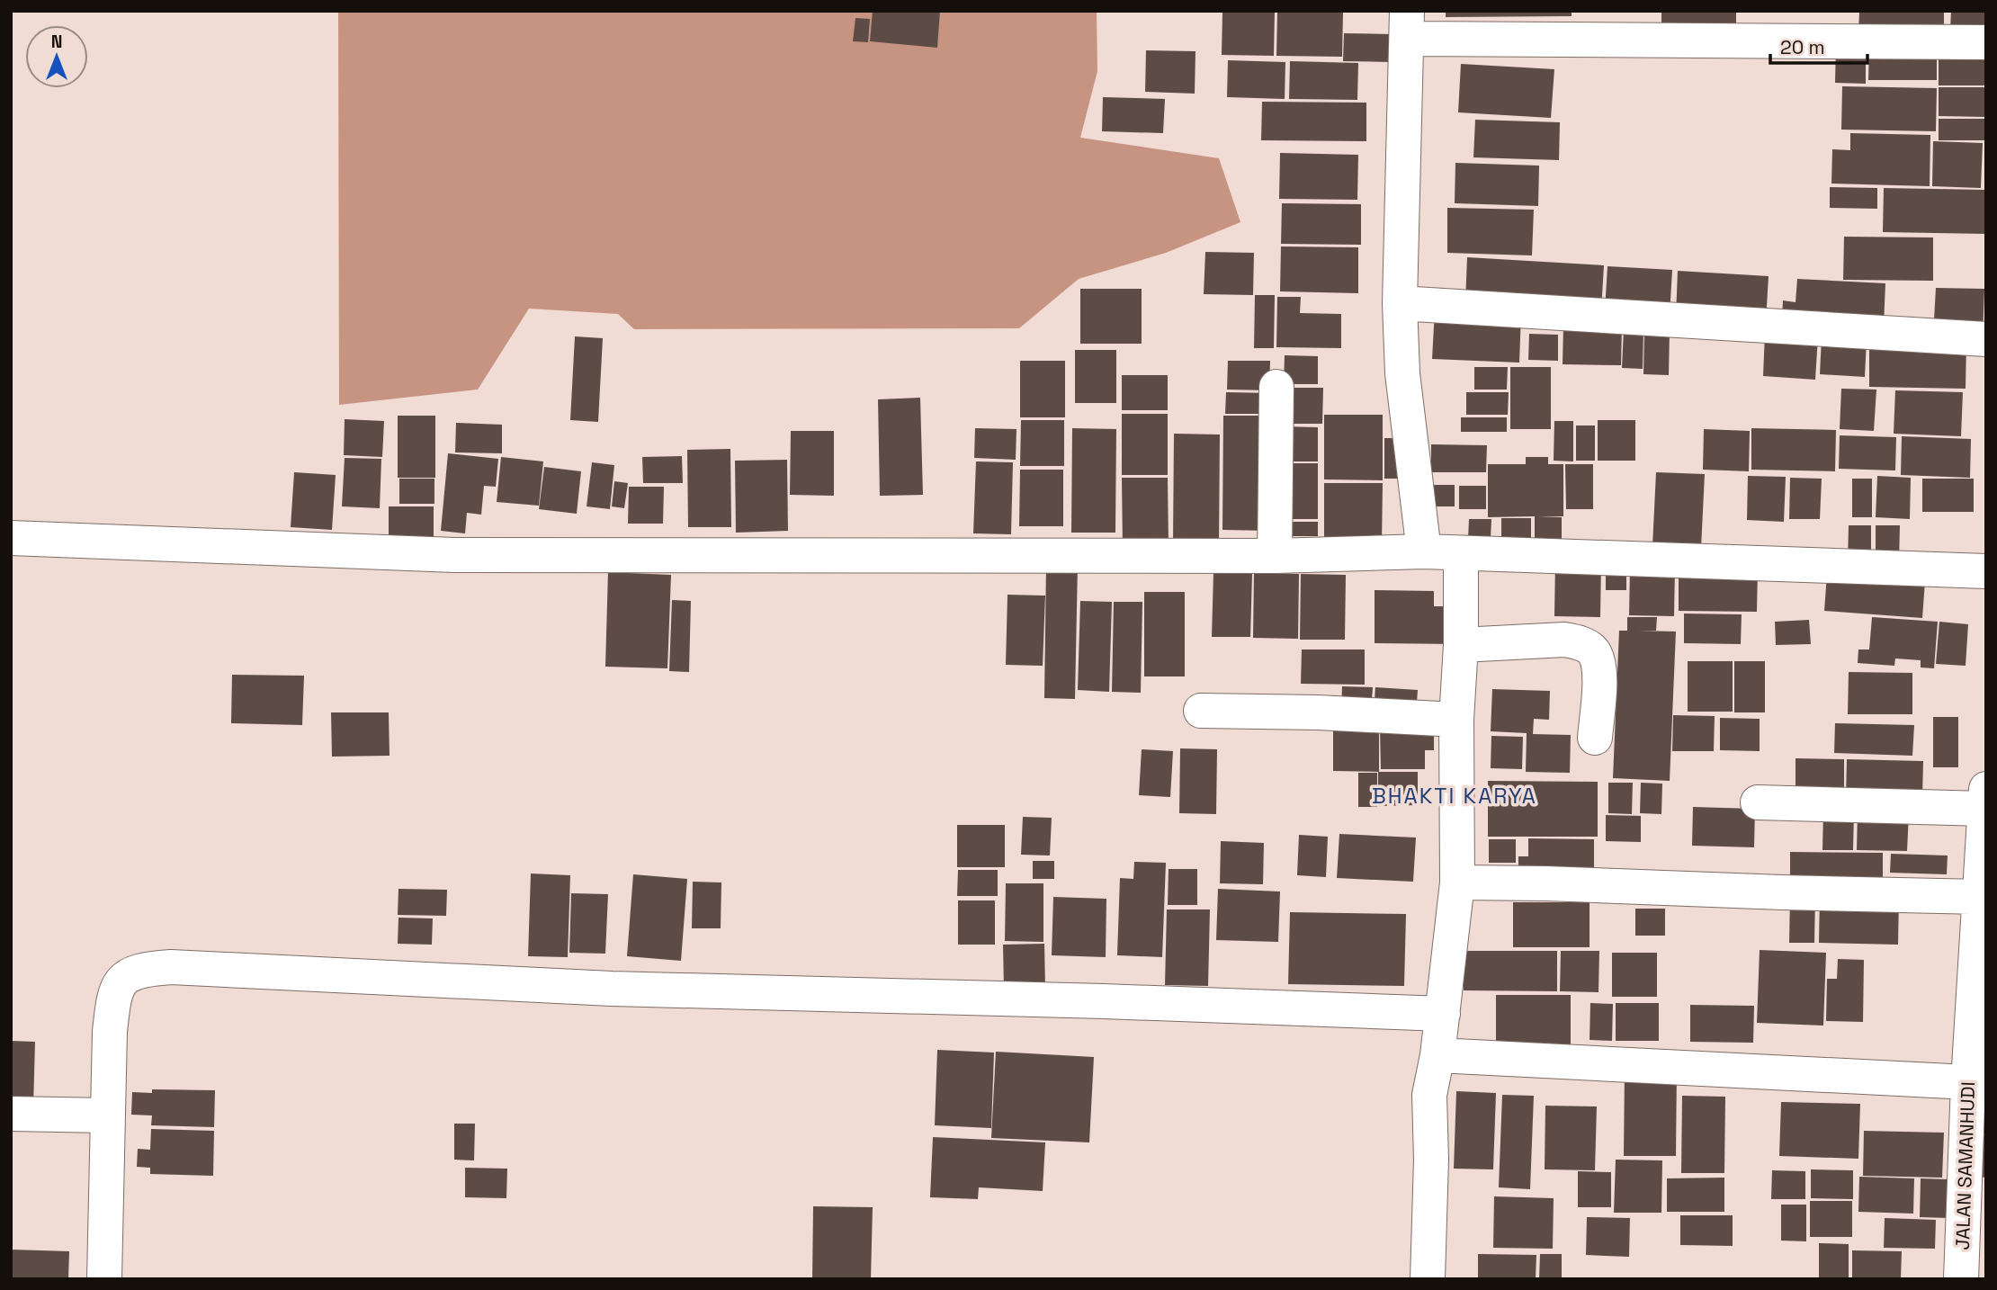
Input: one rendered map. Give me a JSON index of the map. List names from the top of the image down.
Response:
{
  "streets": {
    "street": ["JALAN SAMANHUDI"]
  },
  "districts": ["BHAKTI KARYA"],
  "scale_bar": "20 m",
  "north": "top"
}
